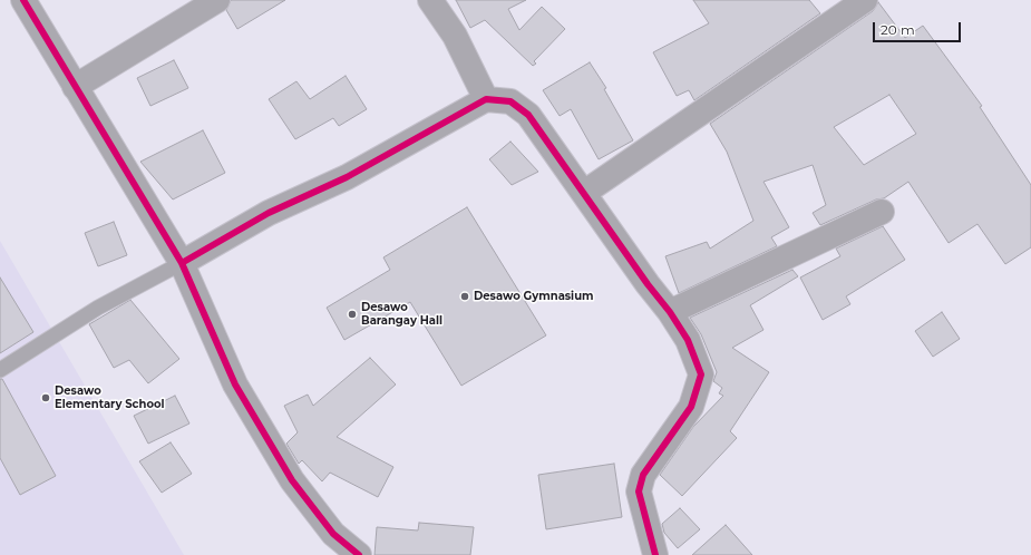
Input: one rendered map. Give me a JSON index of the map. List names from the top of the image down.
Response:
{
  "places": ["Desawo Gymnasium", "Desawo Barangay Hall", "Desawo Elementary School"],
  "scale_bar": "20 m"
}
